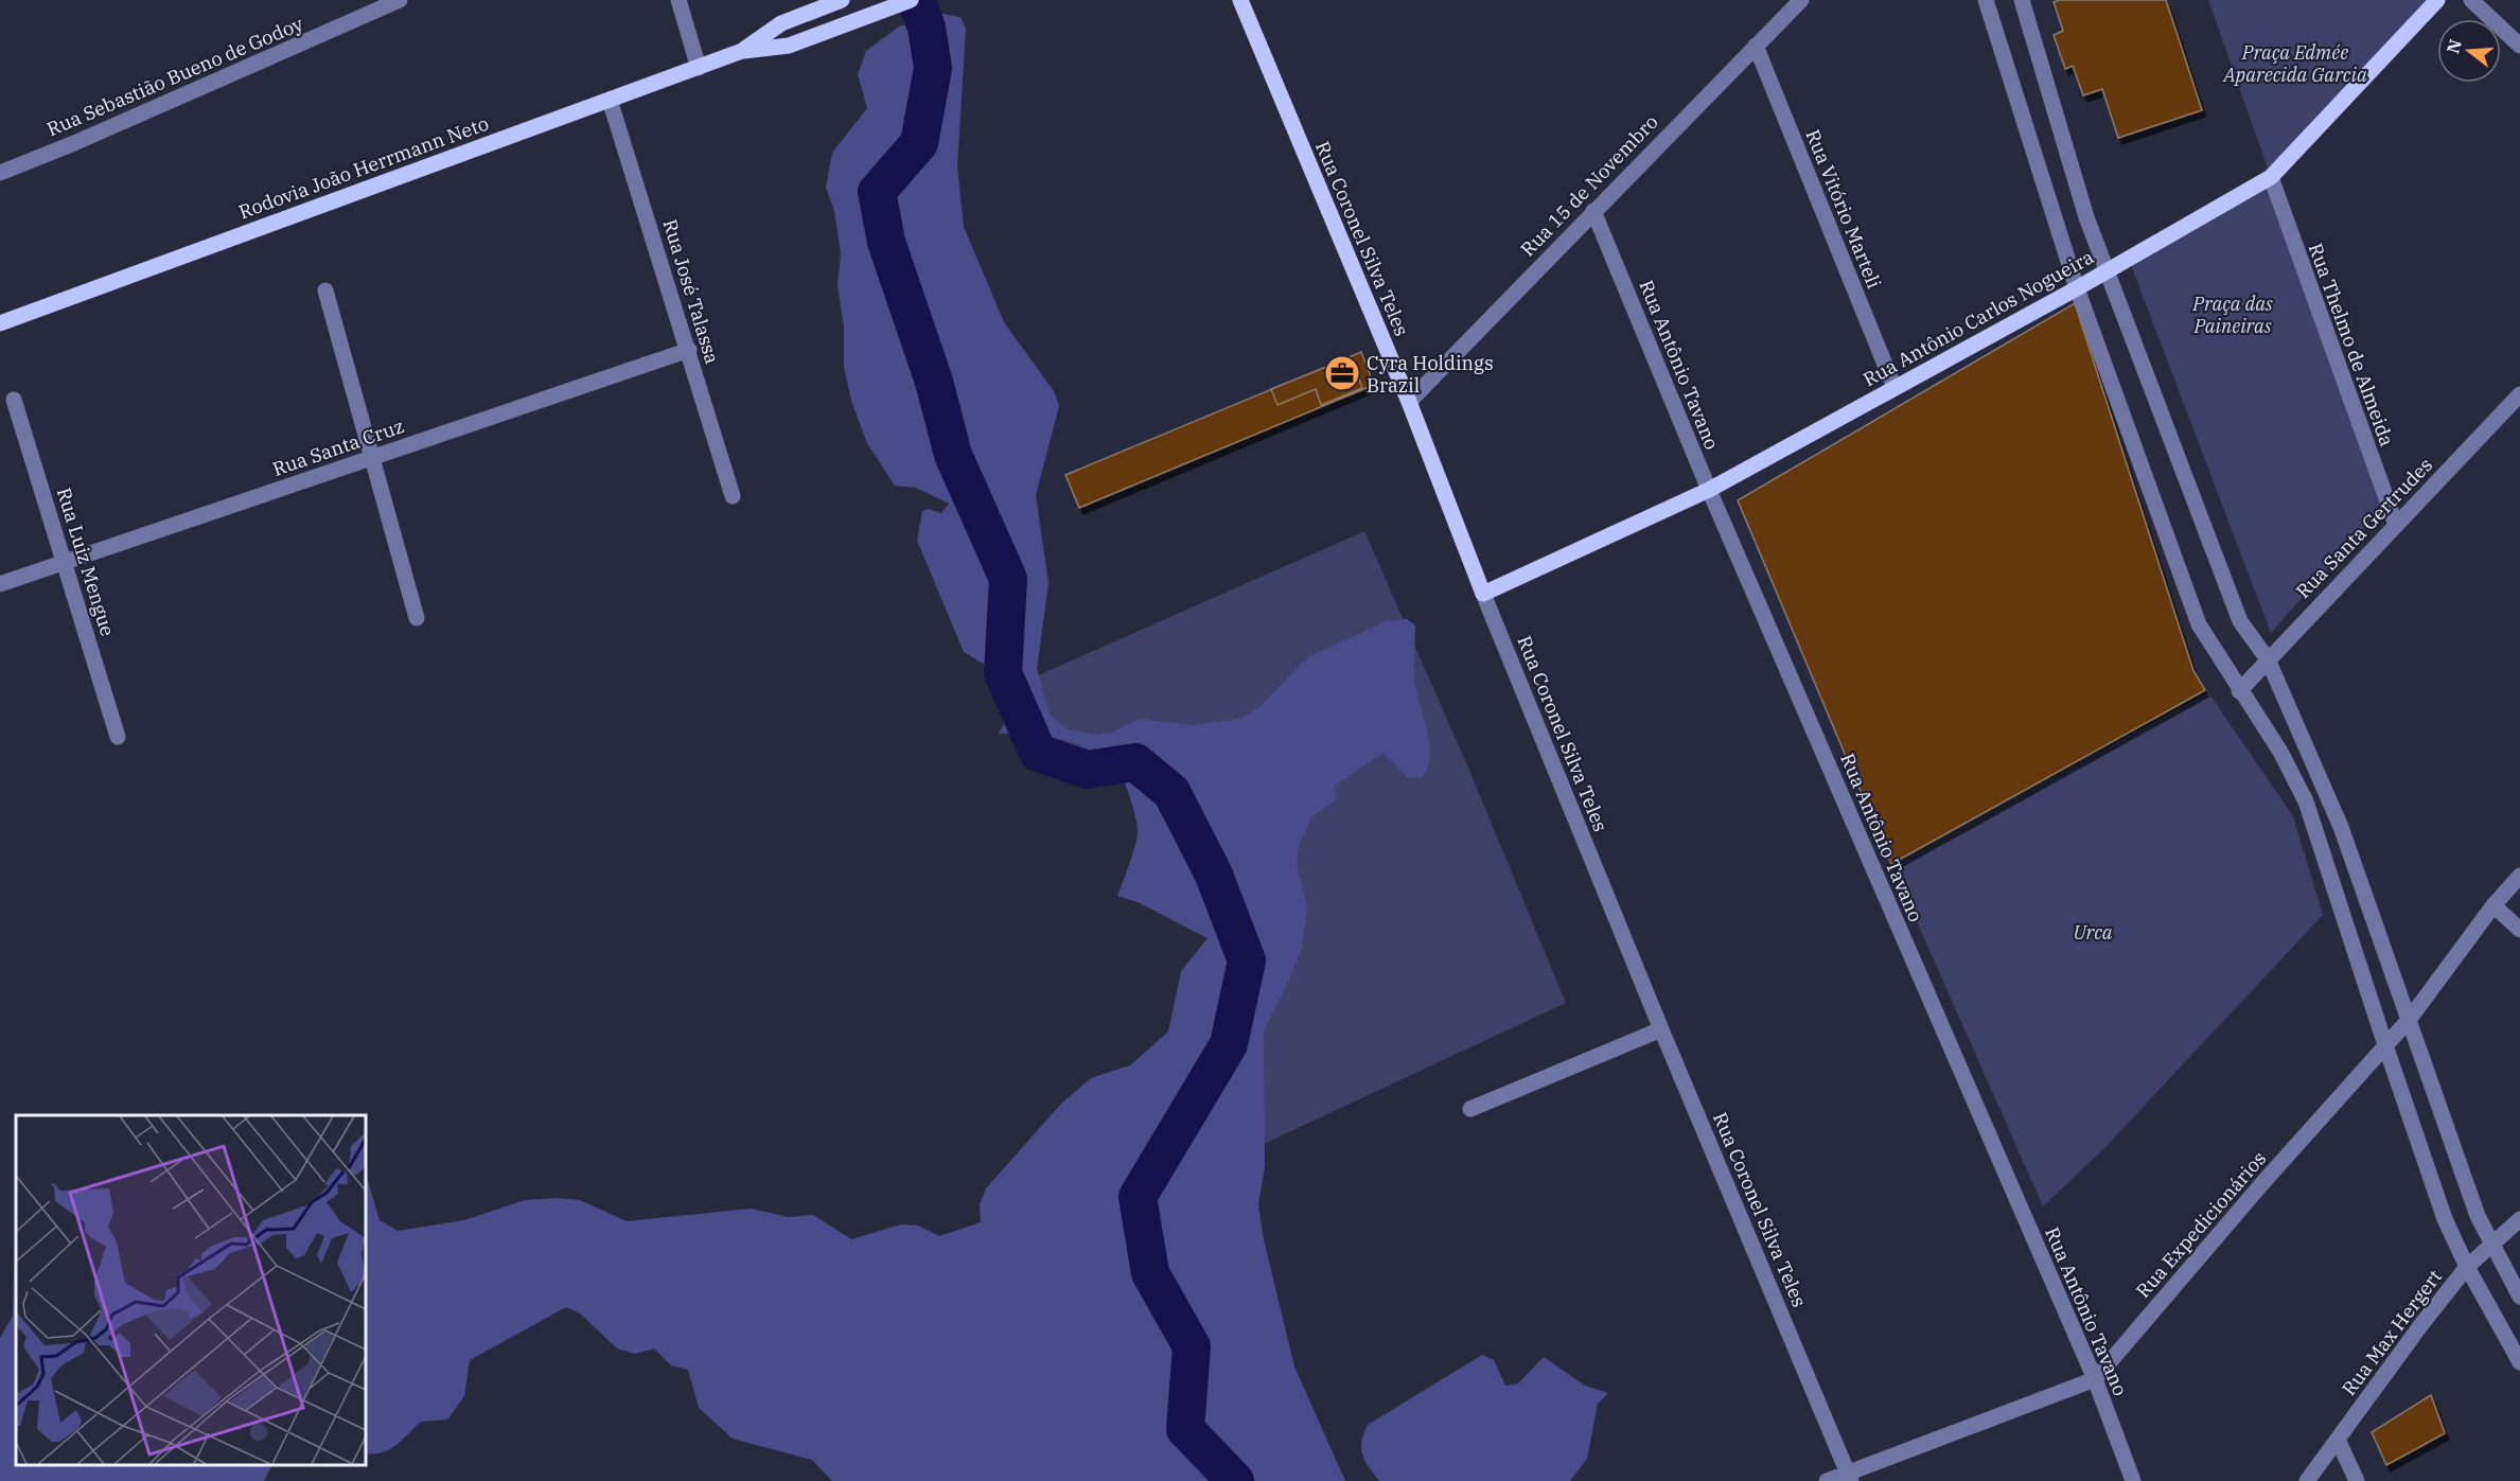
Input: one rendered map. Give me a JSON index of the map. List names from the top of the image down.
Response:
{
  "streets": {
    "main road": ["Rodovia João Herrmann Neto", "Rua Coronel Silva Teles", "Rua Antônio Carlos Nogueira"],
    "street": [
      "Rua Sebastião Bueno de Godoy",
      "Rua 15 de Novembro",
      "Rua Vitório Marteli",
      "Rua José Talassa",
      "Rua Thelmo de Almeida",
      "Rua Antônio Tavano",
      "Rua Santa Cruz",
      "Rua Santa Gertrudes",
      "Rua Luiz Mengue",
      "Rua Expedicionários",
      "Rua Max Hergert"
    ]
  },
  "crossings": [
    ["Rodovia João Herrmann Neto", "Rua José Talassa"],
    ["Rua 15 de Novembro", "Rua Vitório Marteli"],
    ["Rua 15 de Novembro", "Rua Coronel Silva Teles"],
    ["Rua 15 de Novembro", "Rua Antônio Tavano"],
    ["Rua Vitório Marteli", "Rua Antônio Carlos Nogueira"],
    ["Rua Coronel Silva Teles", "Rua Antônio Carlos Nogueira"],
    ["Rua Coronel Silva Teles", "Rua Expedicionários"],
    ["Rua José Talassa", "Rua Santa Cruz"],
    ["Rua Antônio Carlos Nogueira", "Rua Thelmo de Almeida"],
    ["Rua Antônio Carlos Nogueira", "Rua Antônio Tavano"],
    ["Rua Thelmo de Almeida", "Rua Santa Gertrudes"],
    ["Rua Antônio Tavano", "Rua Expedicionários"],
    ["Rua Santa Cruz", "Rua Luiz Mengue"]
  ],
  "parks": ["Praça Edmée Aparecida Garcia", "Praça das Paineiras", "Urca"],
  "places": {
    "office": ["Cyra Holdings Brazil"]
  },
  "north": "left"
}
